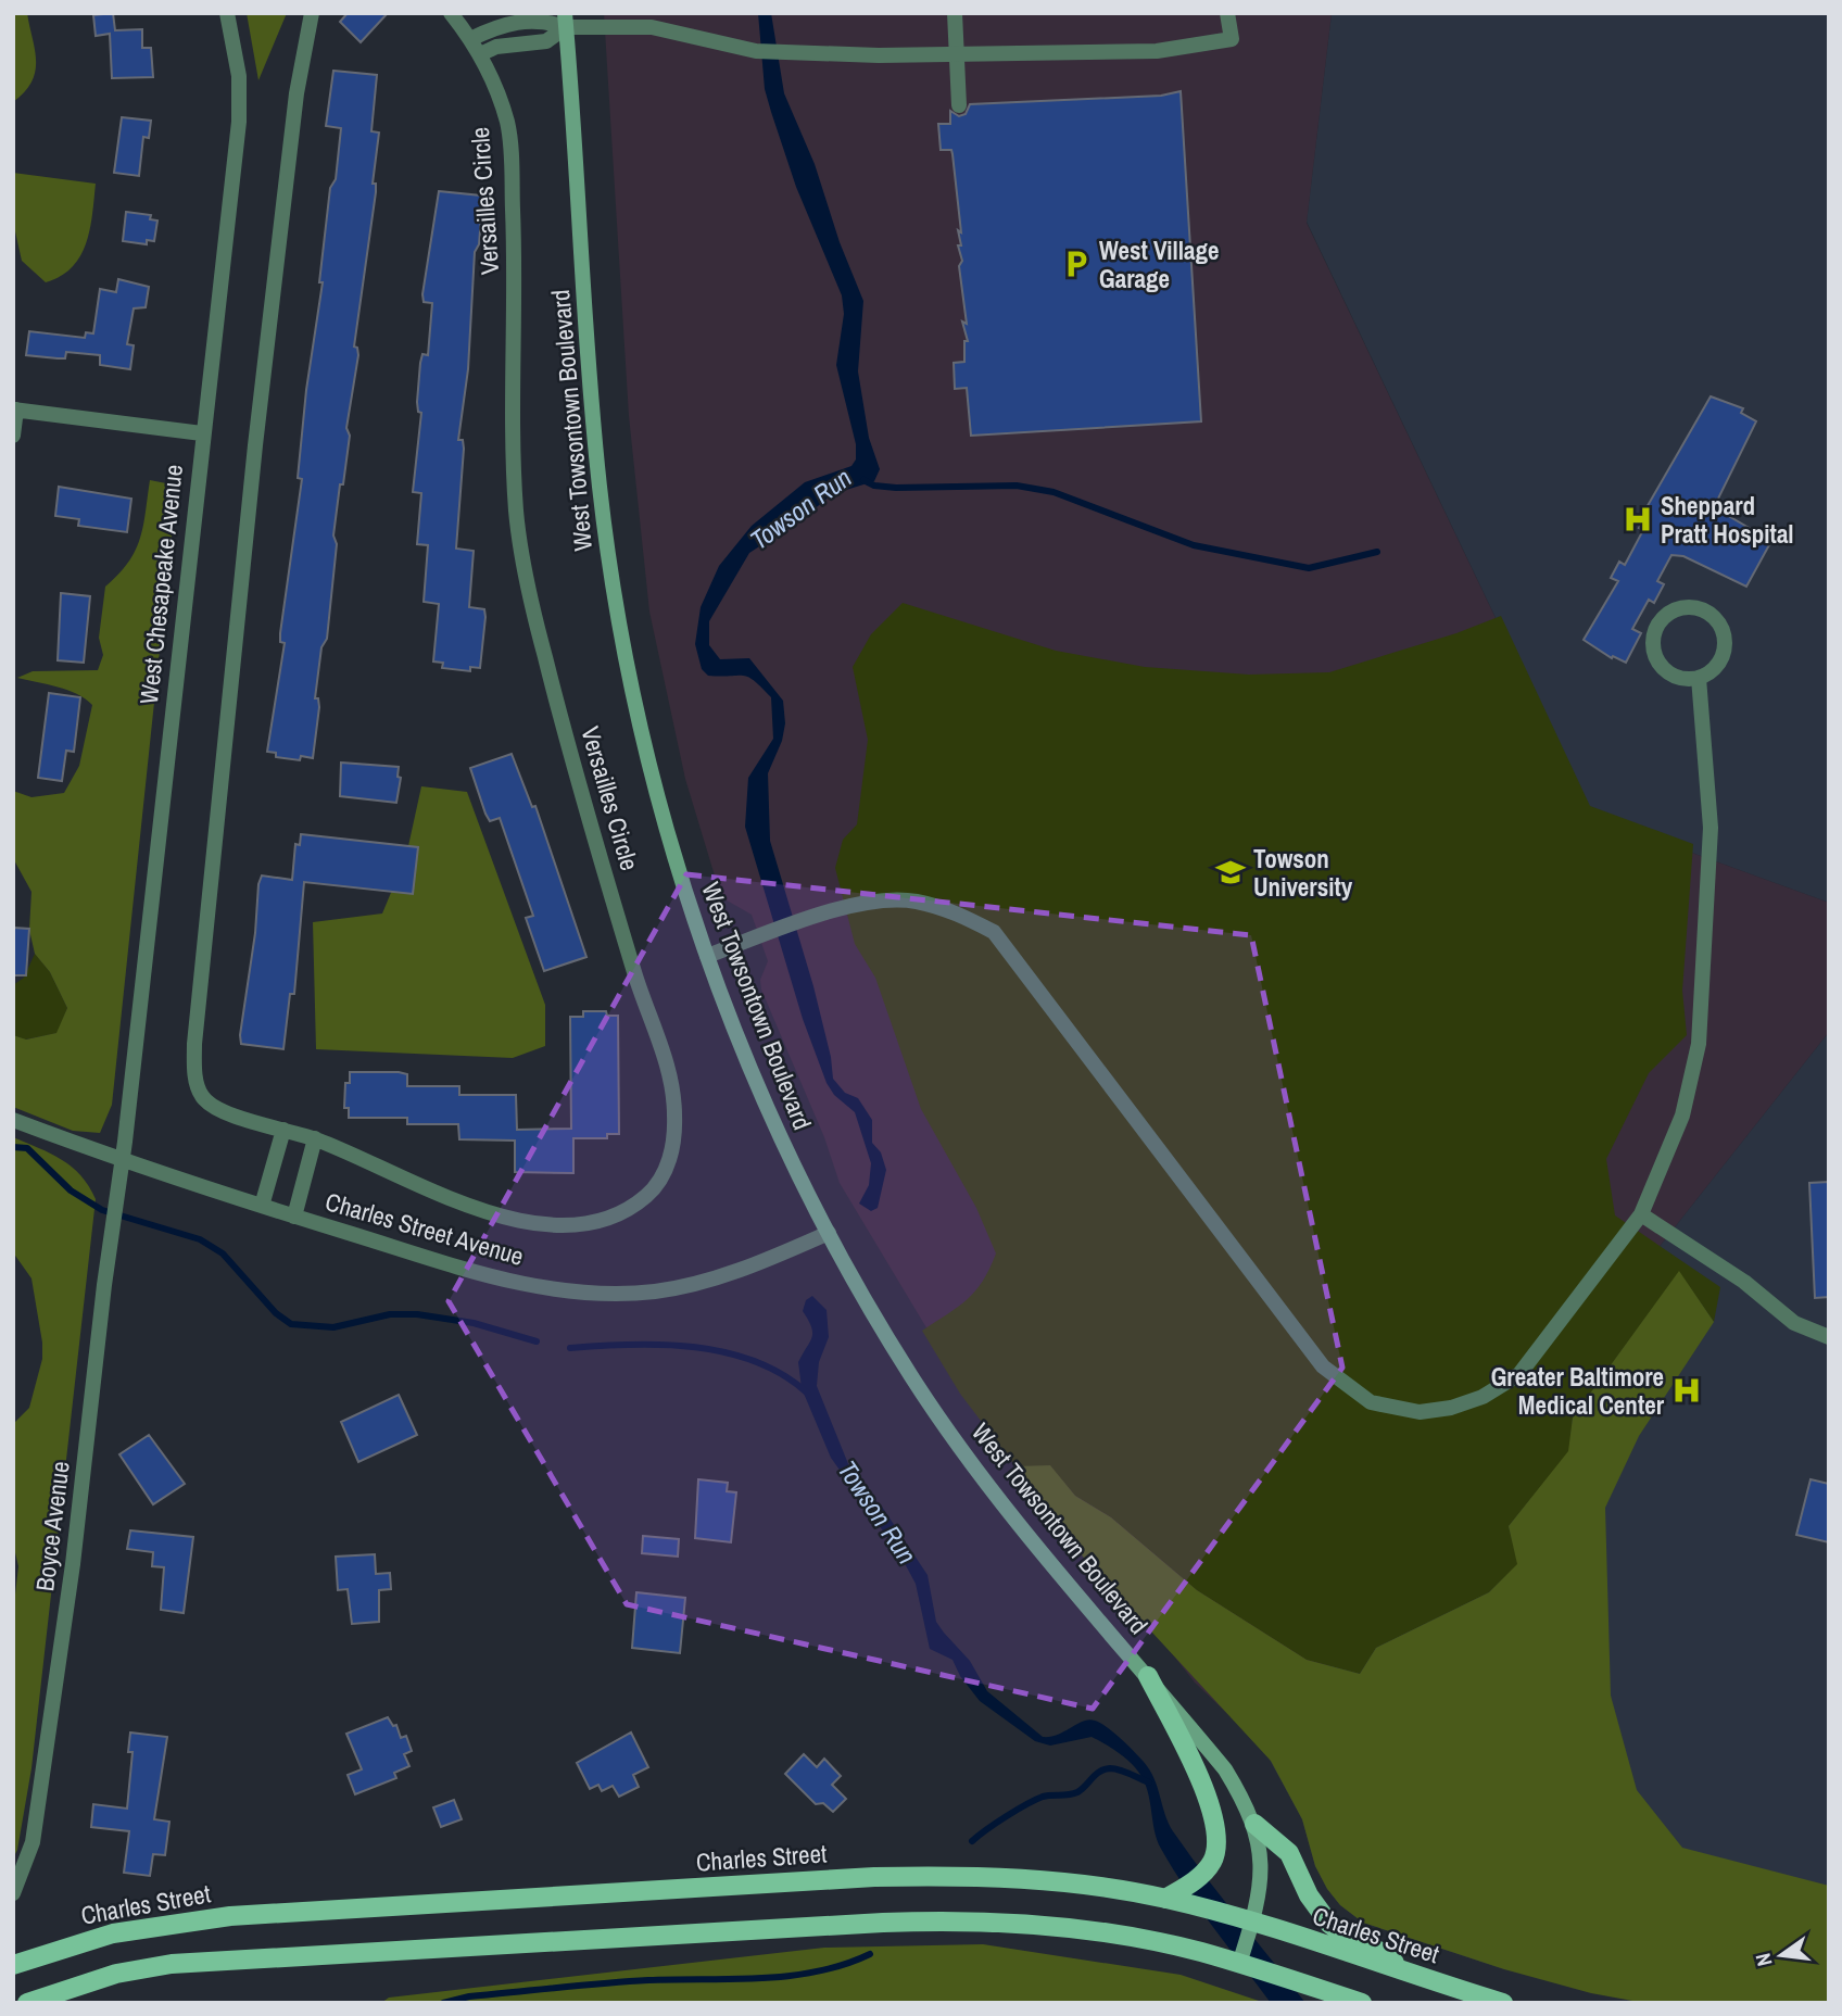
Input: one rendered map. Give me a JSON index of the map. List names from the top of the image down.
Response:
{
  "streets": {
    "main road": ["West Towsontown Boulevard", "Charles Street"],
    "street": [
      "Versailles Circle",
      "West Chesapeake Avenue",
      "Charles Street Avenue",
      "Boyce Avenue"
    ]
  },
  "crossings": [
    ["West Towsontown Boulevard", "Charles Street Avenue"],
    ["West Towsontown Boulevard", "Charles Street"],
    ["West Chesapeake Avenue", "Charles Street Avenue"],
    ["West Chesapeake Avenue", "Boyce Avenue"],
    ["Charles Street Avenue", "Boyce Avenue"]
  ],
  "water": ["Towson Run"],
  "places": {
    "parking": ["West Village Garage"],
    "hospital": ["Sheppard Pratt Hospital", "Greater Baltimore Medical Center"],
    "school or university": ["Towson University"]
  },
  "north": "left"
}
